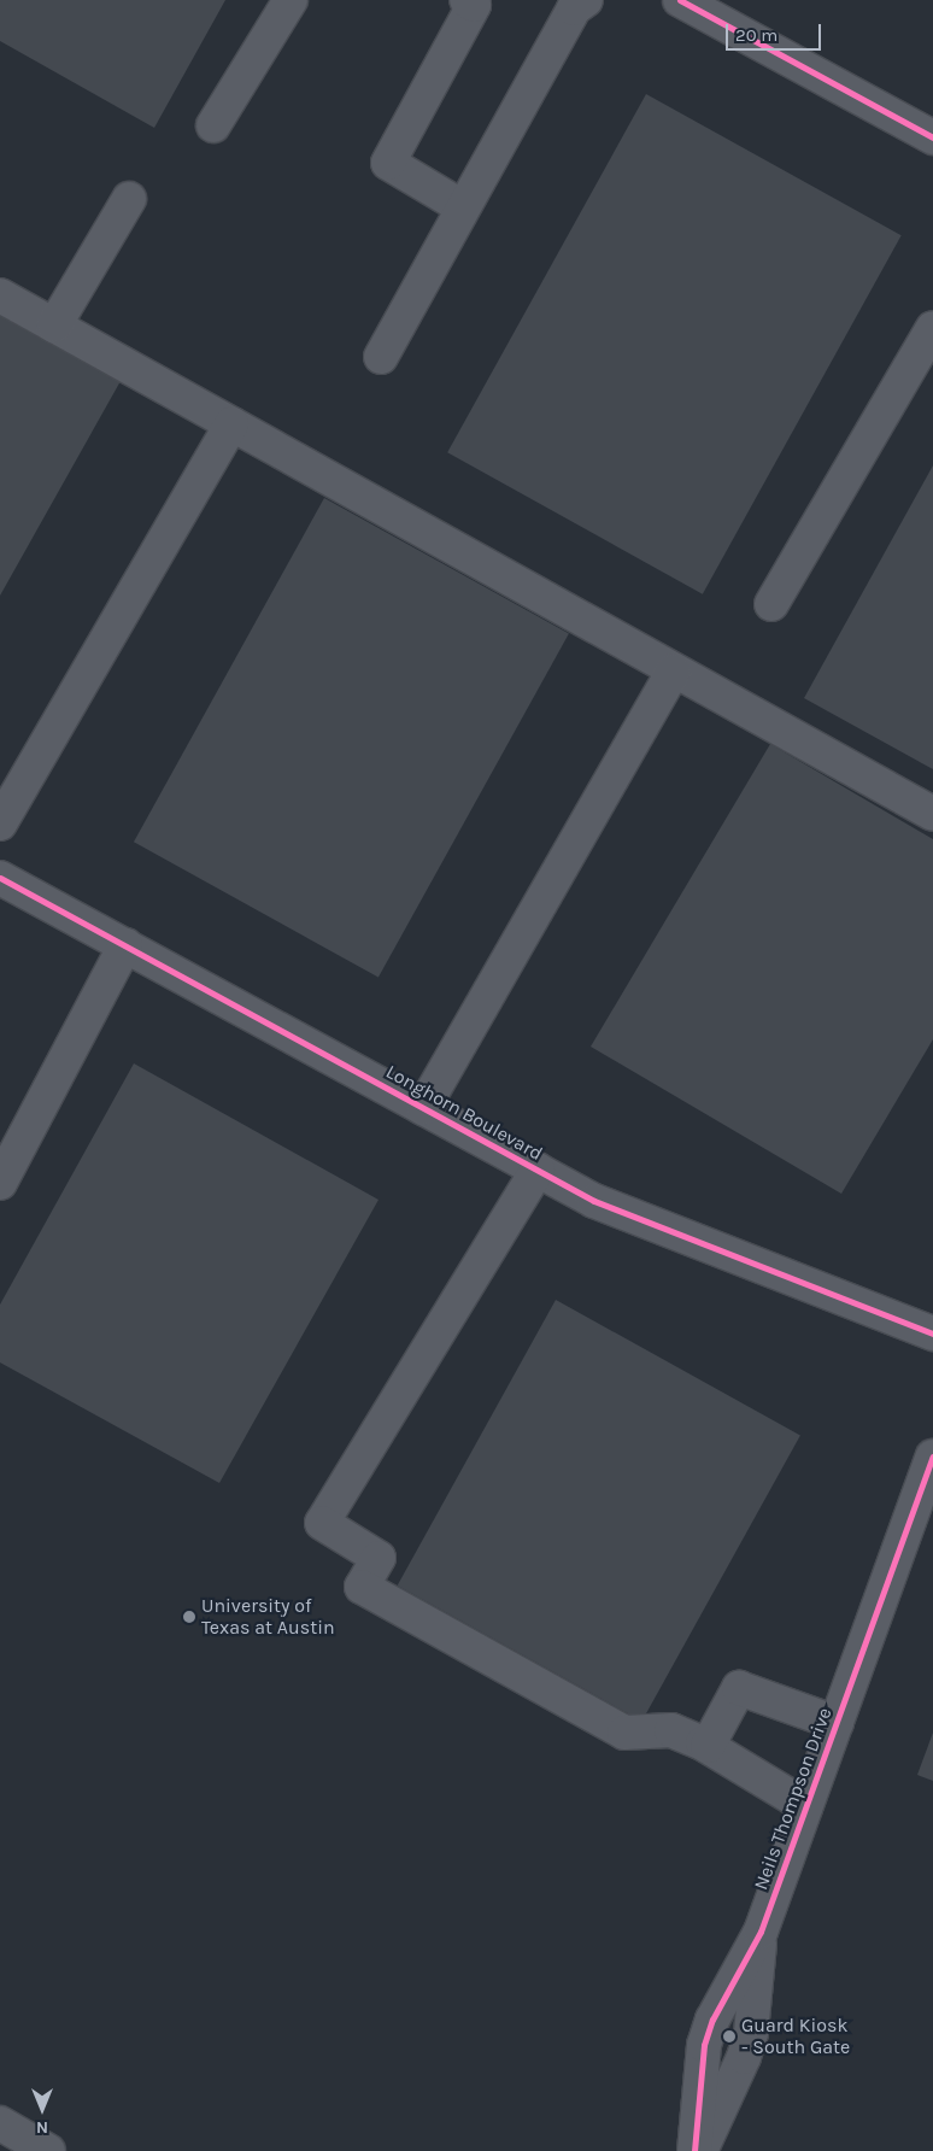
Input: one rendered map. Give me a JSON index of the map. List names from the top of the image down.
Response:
{
  "streets": {
    "street": ["Longhorn Boulevard", "Neils Thompson Drive"]
  },
  "places": ["University of Texas at Austin", "Guard Kiosk - South Gate"],
  "scale_bar": "20 m",
  "north": "bottom"
}
